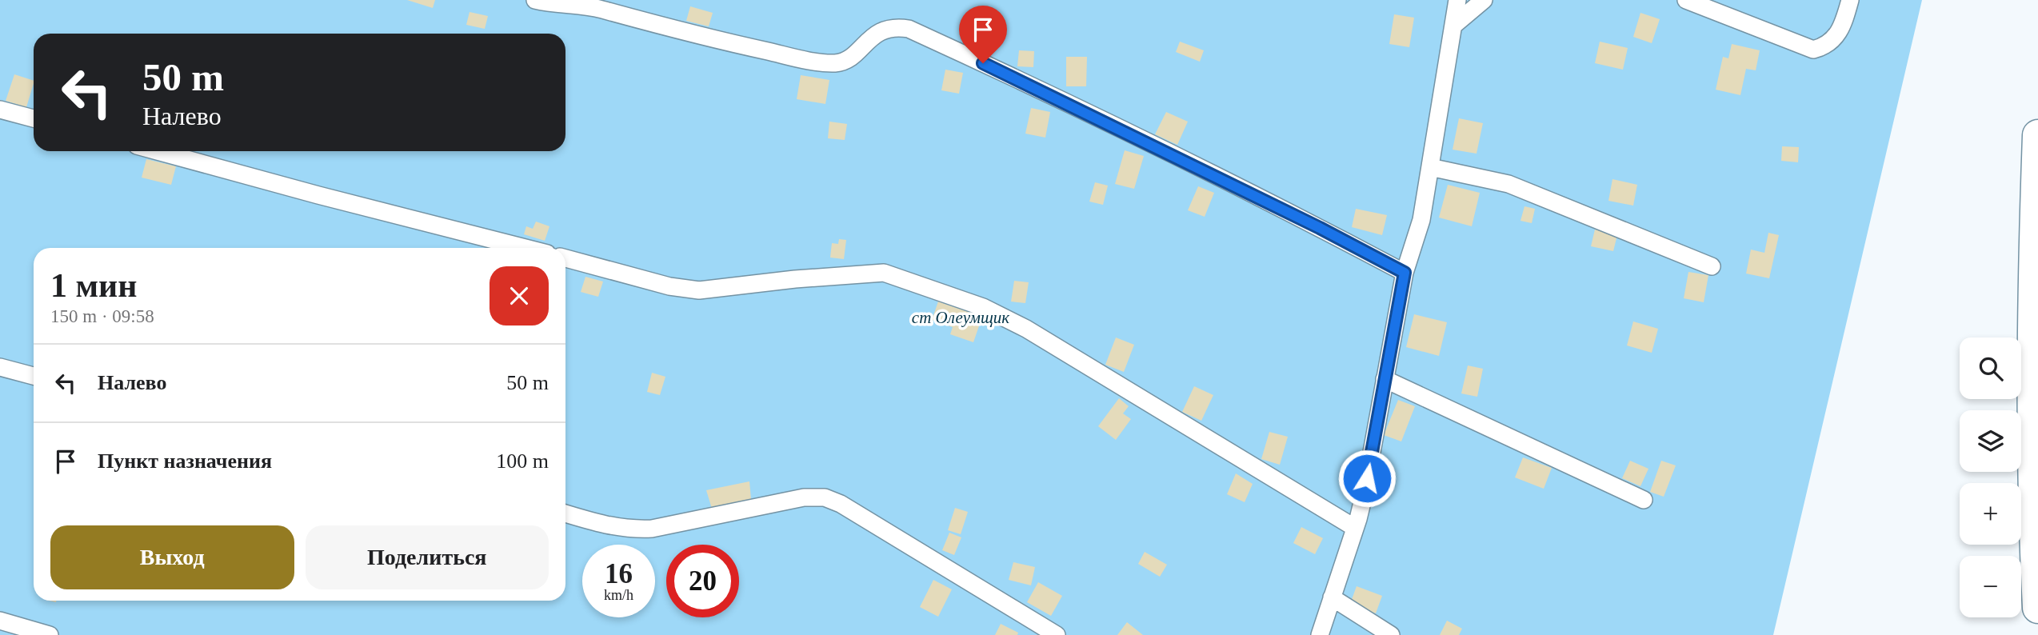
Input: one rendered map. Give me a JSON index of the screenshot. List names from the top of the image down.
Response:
{
  "parks": ["ст Олеумщик"],
  "page": {
    "turn": ["50 m", "Налево"],
    "heading": ["1 мин", "150 m · 09:58"],
    "map_buttons": ["+", "−"],
    "list": [
      {
        "name": "Налево",
        "value": "50 m"
      },
      {
        "name": "Пункт назначения",
        "value": "100 m"
      }
    ],
    "buttons": ["Выход", "Поделиться"],
    "speed": "16 km/h",
    "limit": "20"
  }
}
